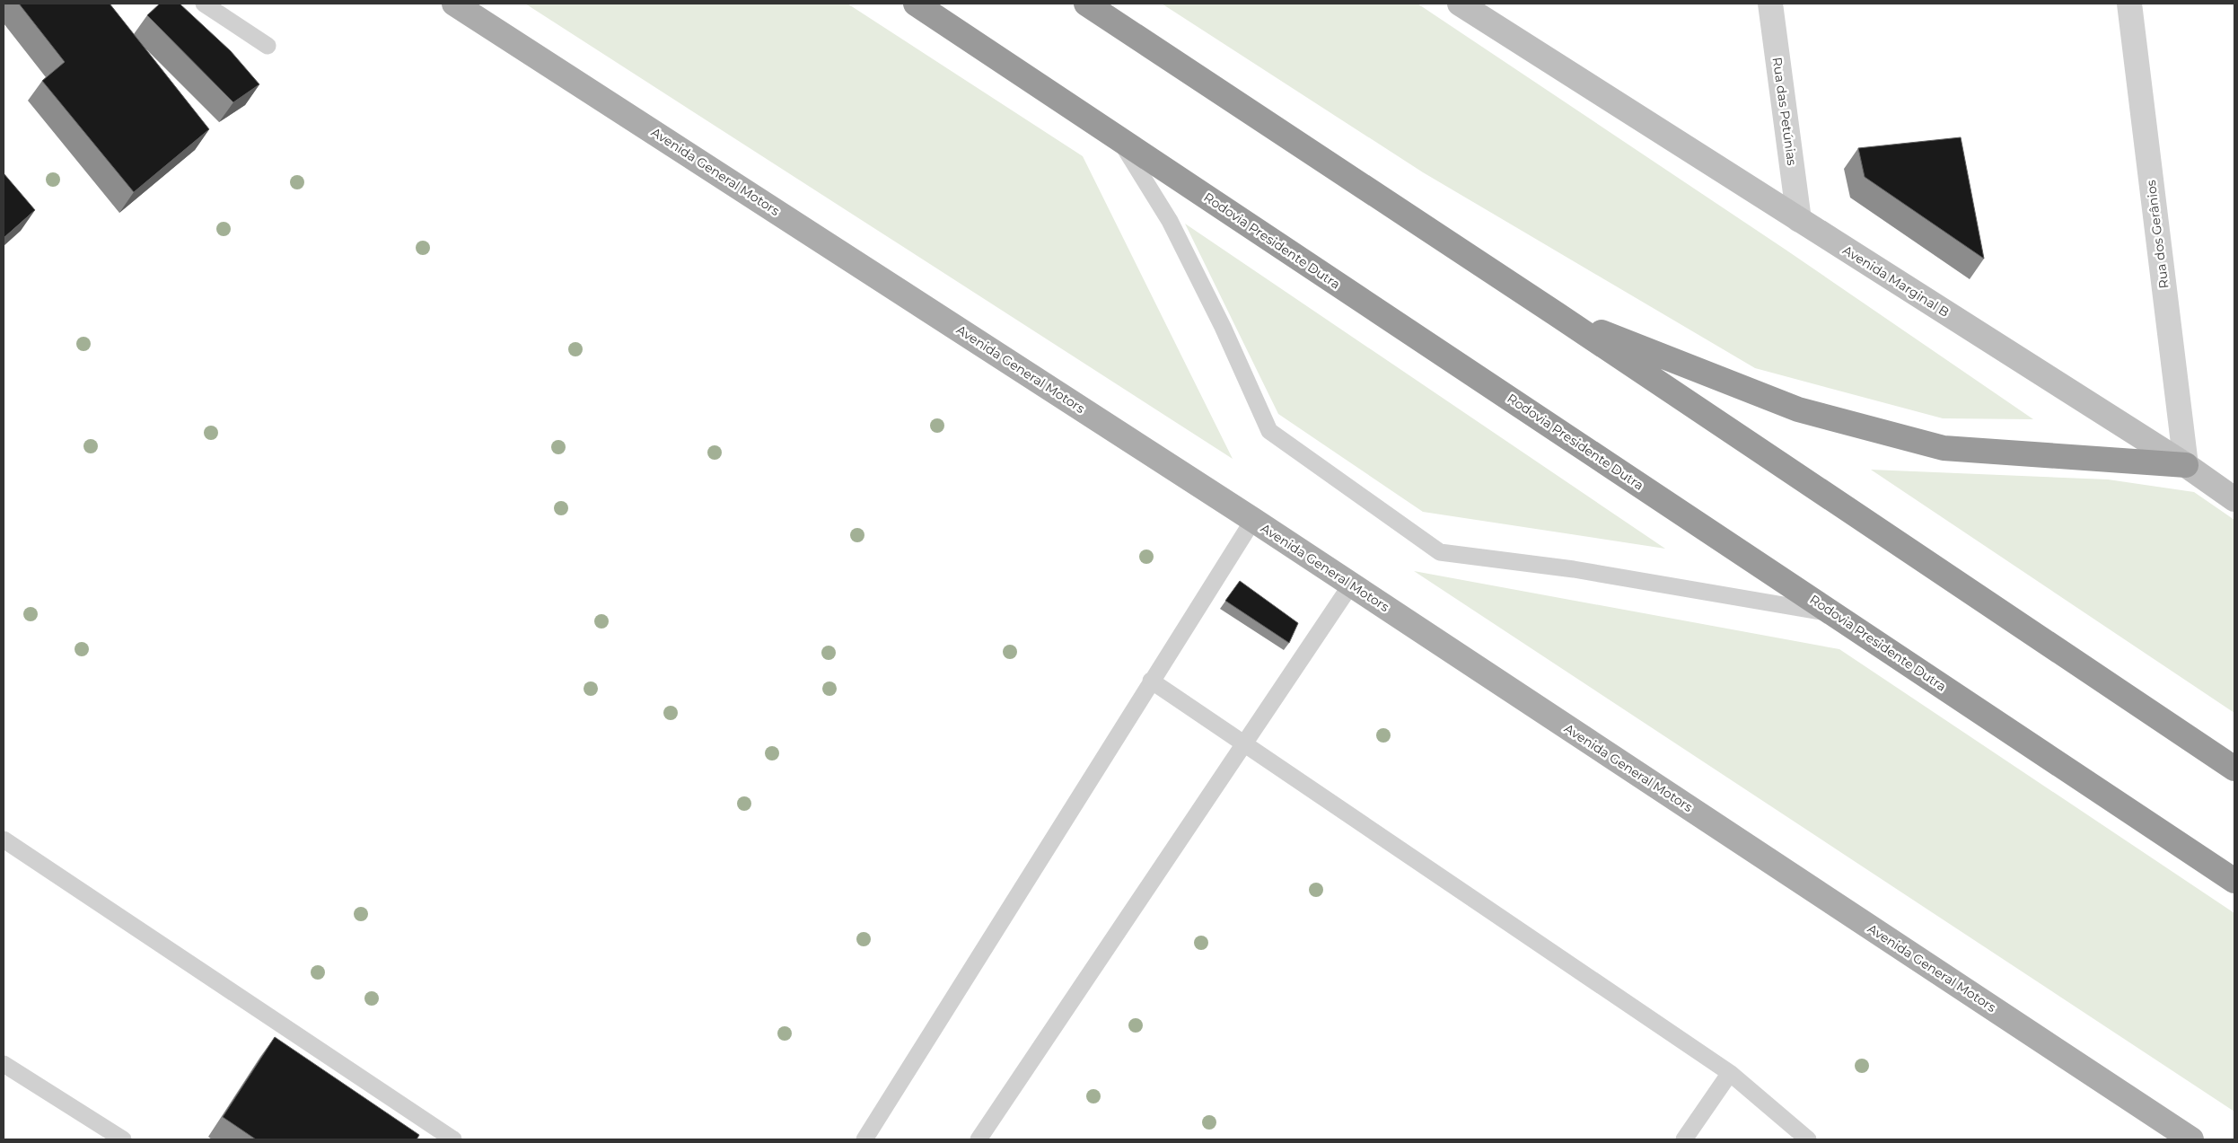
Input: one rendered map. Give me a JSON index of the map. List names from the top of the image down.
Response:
{
  "streets": {
    "highway": ["Rodovia Presidente Dutra"],
    "main road": ["Avenida General Motors"],
    "street": ["Rua das Petúnias", "Rua dos Gerânios", "Avenida Marginal B"]
  },
  "crossings": [
    ["Rua das Petúnias", "Avenida Marginal B"],
    ["Rua dos Gerânios", "Avenida Marginal B"]
  ]
}
